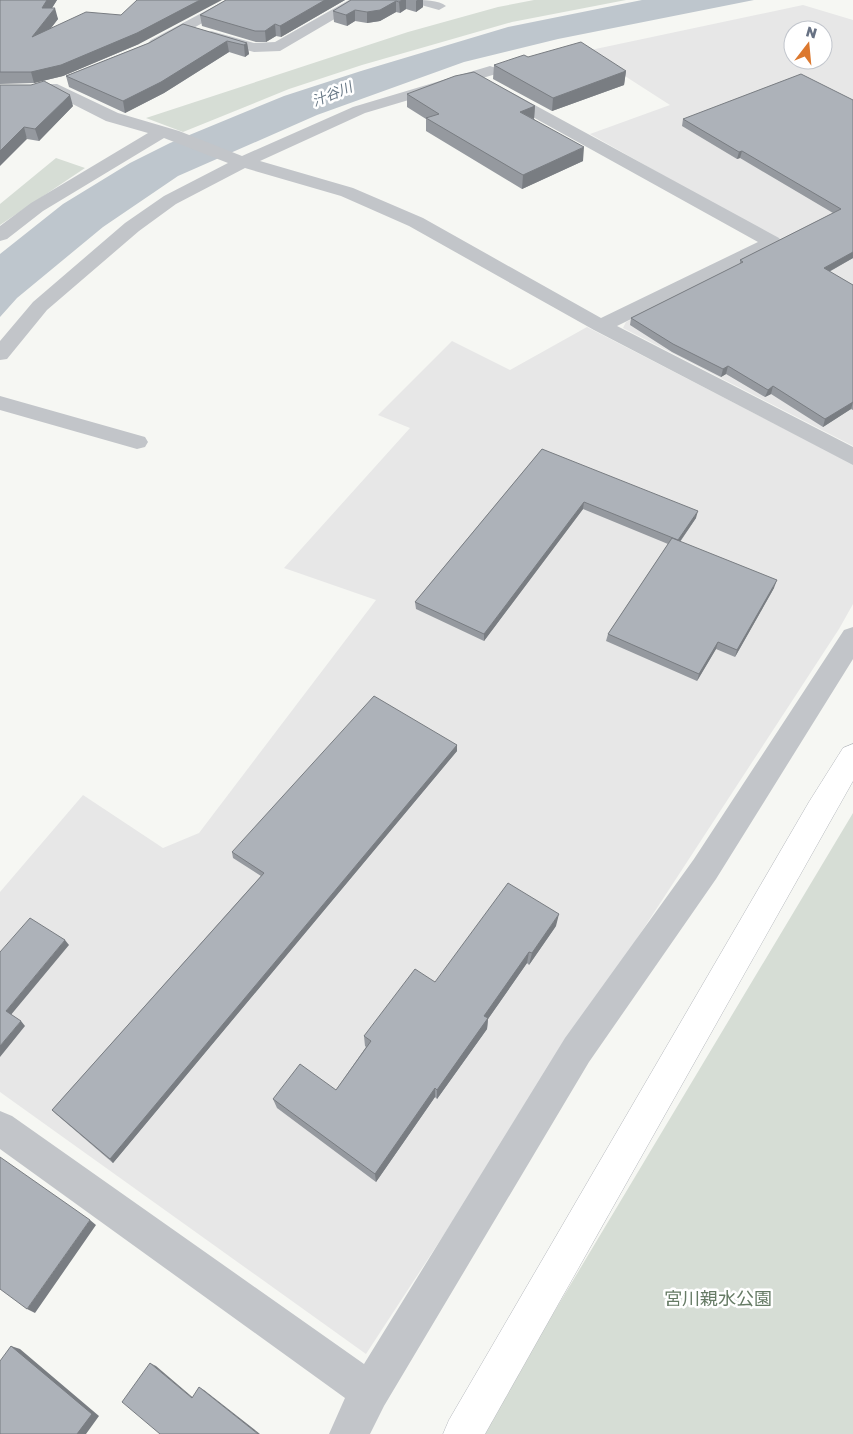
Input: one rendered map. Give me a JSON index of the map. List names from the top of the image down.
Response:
{
  "water": ["汁谷川"],
  "parks": ["宮川親水公園"],
  "north": "top"
}
